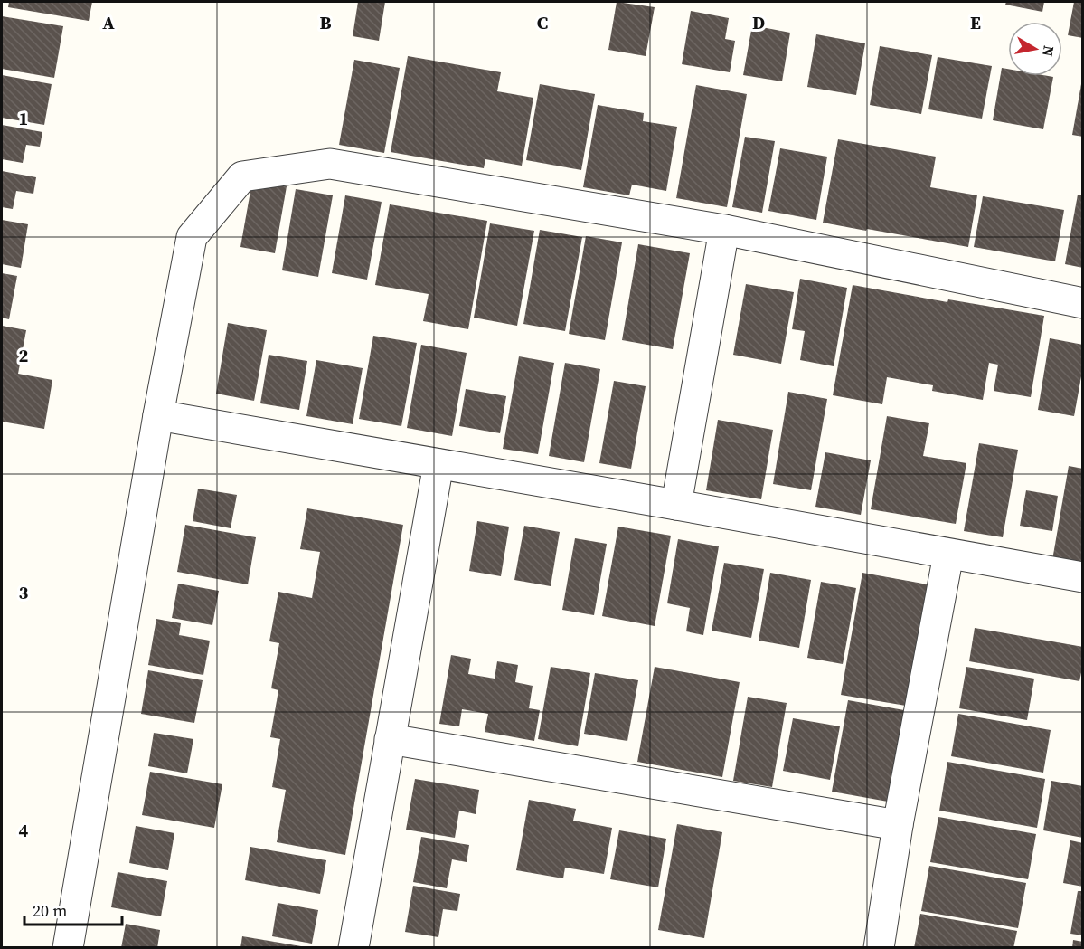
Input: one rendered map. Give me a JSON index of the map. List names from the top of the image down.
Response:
{
  "scale_bar": "20 m",
  "north": "right",
  "grid": {
    "columns": [
      "A",
      "B",
      "C",
      "D",
      "E"
    ],
    "rows": [
      "1",
      "2",
      "3",
      "4"
    ]
  }
}
